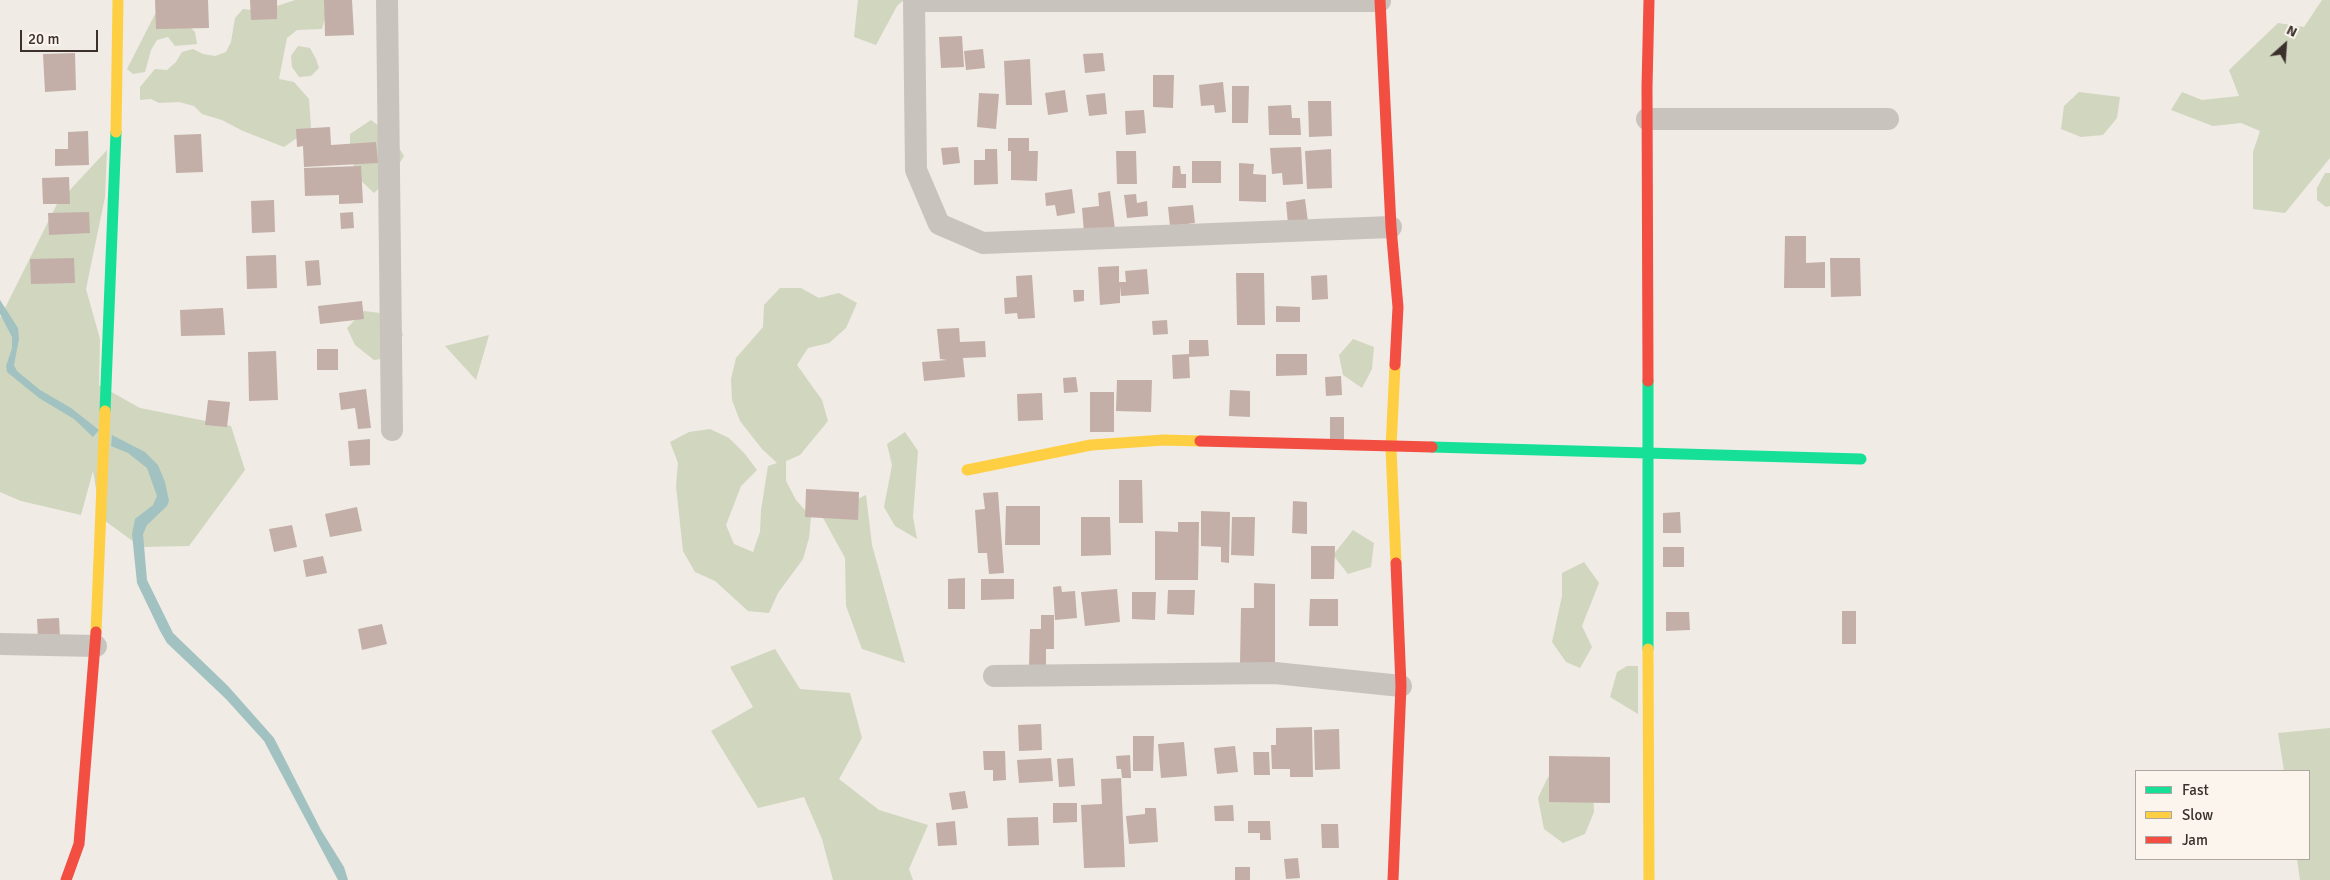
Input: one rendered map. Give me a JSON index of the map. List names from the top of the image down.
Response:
{
  "legend": ["Fast", "Slow", "Jam"],
  "scale_bar": "20 m",
  "north": "top right"
}
